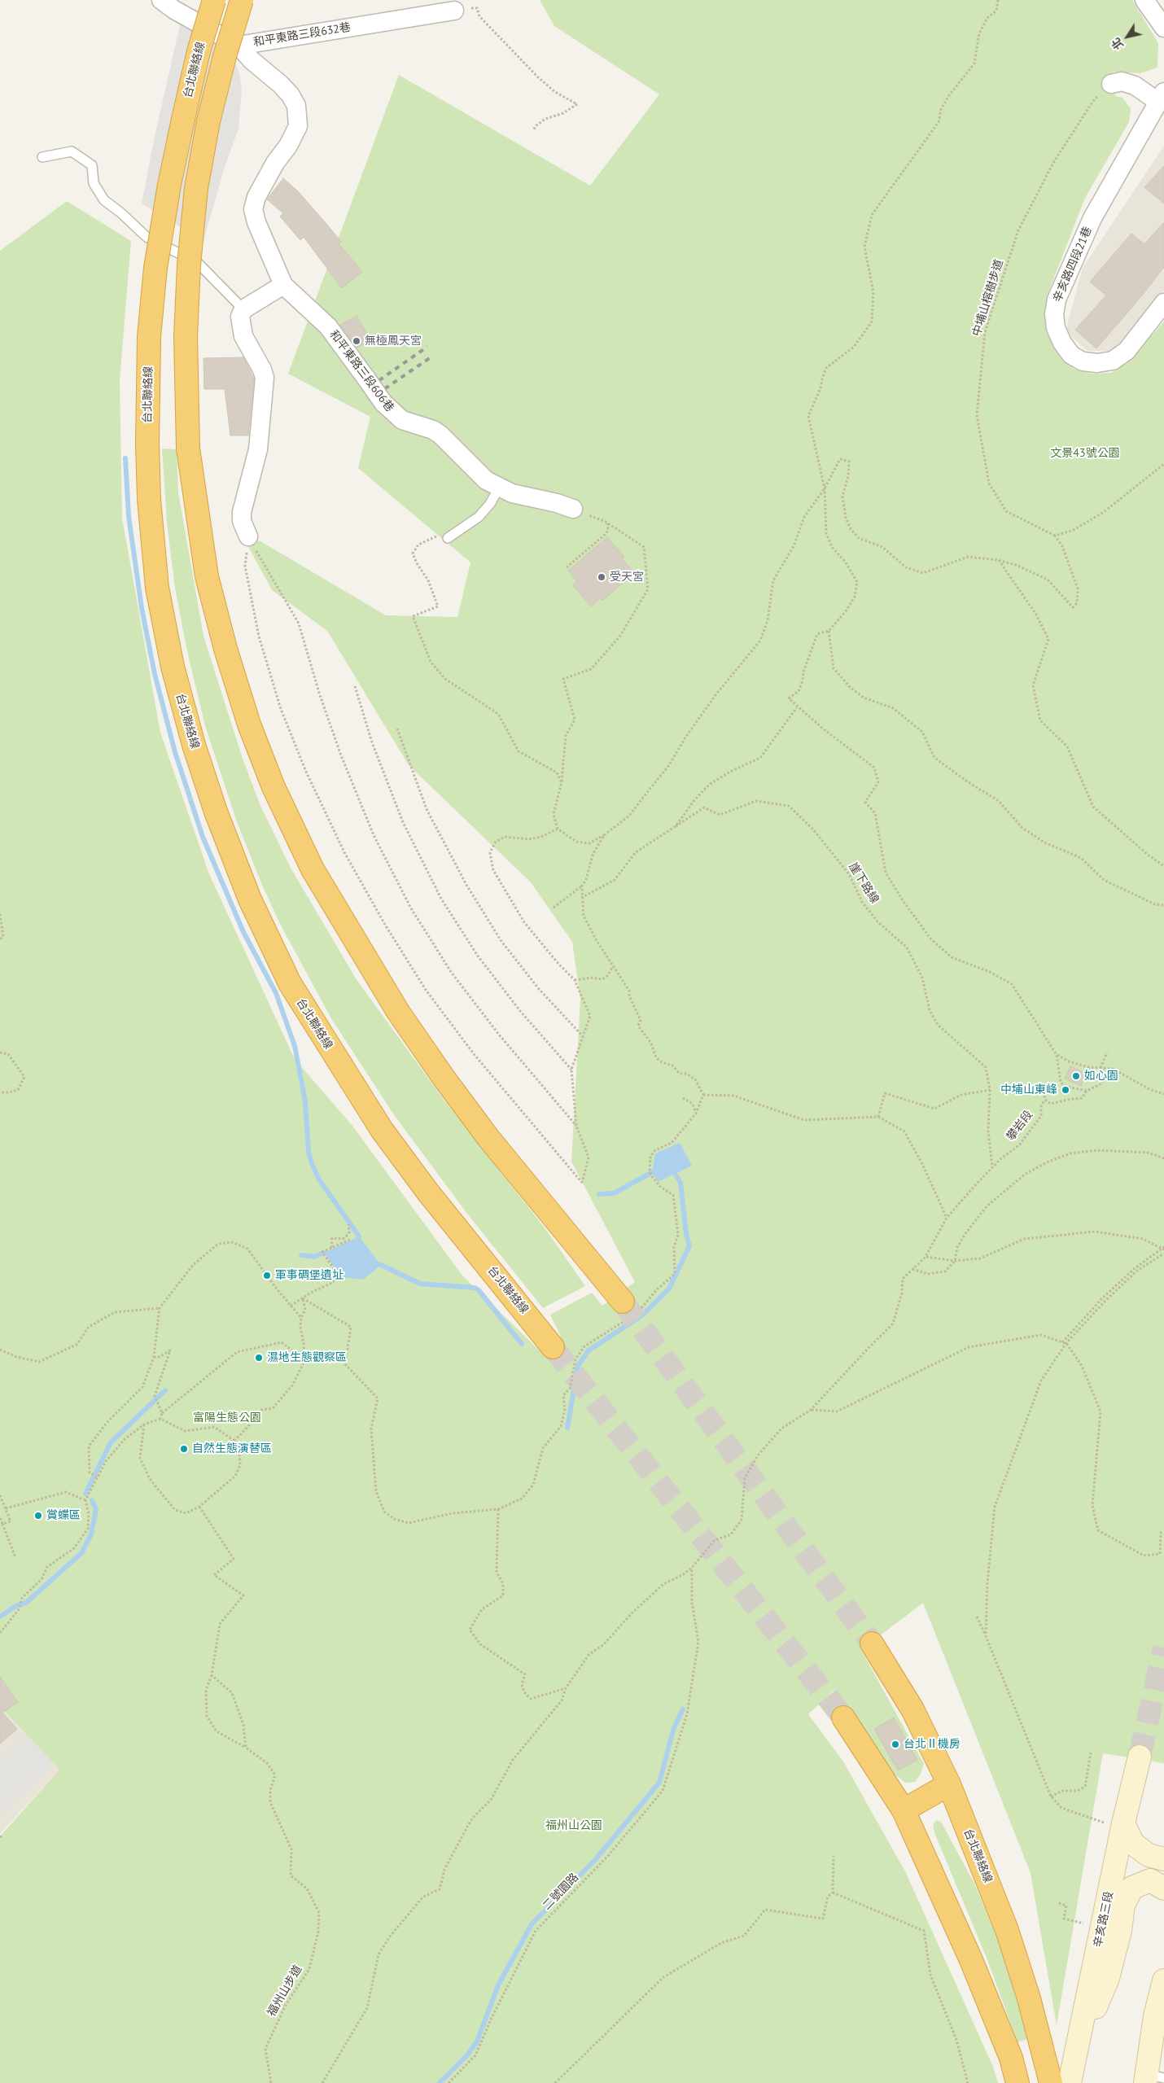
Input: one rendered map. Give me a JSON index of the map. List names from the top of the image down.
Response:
{
  "streets": {
    "highway": ["台北聯絡線"],
    "main road": ["辛亥路三段"],
    "street": ["和平東路三段632巷", "辛亥路四段21巷", "和平東路三段606巷"],
    "path": [
      "中埔山榕樹步道",
      "崖下路線",
      "攀岩段",
      "二號園路",
      "福州山步道"
    ]
  },
  "crossings": [
    ["和平東路三段632巷", "和平東路三段606巷"],
    ["崖下路線", "攀岩段"],
    ["攀岩段", "二號園路"]
  ],
  "parks": ["文景43號公園", "富陽生態公園", "福州山公園"],
  "places": [
    "無極鳳天宮",
    "受天宮",
    "如心園",
    "中埔山東峰",
    "軍事碉堡遺址",
    "濕地生態觀察區",
    "自然生態演替區",
    "賞蝶區",
    "台北Ⅱ機房"
  ],
  "north": "bottom left"
}
